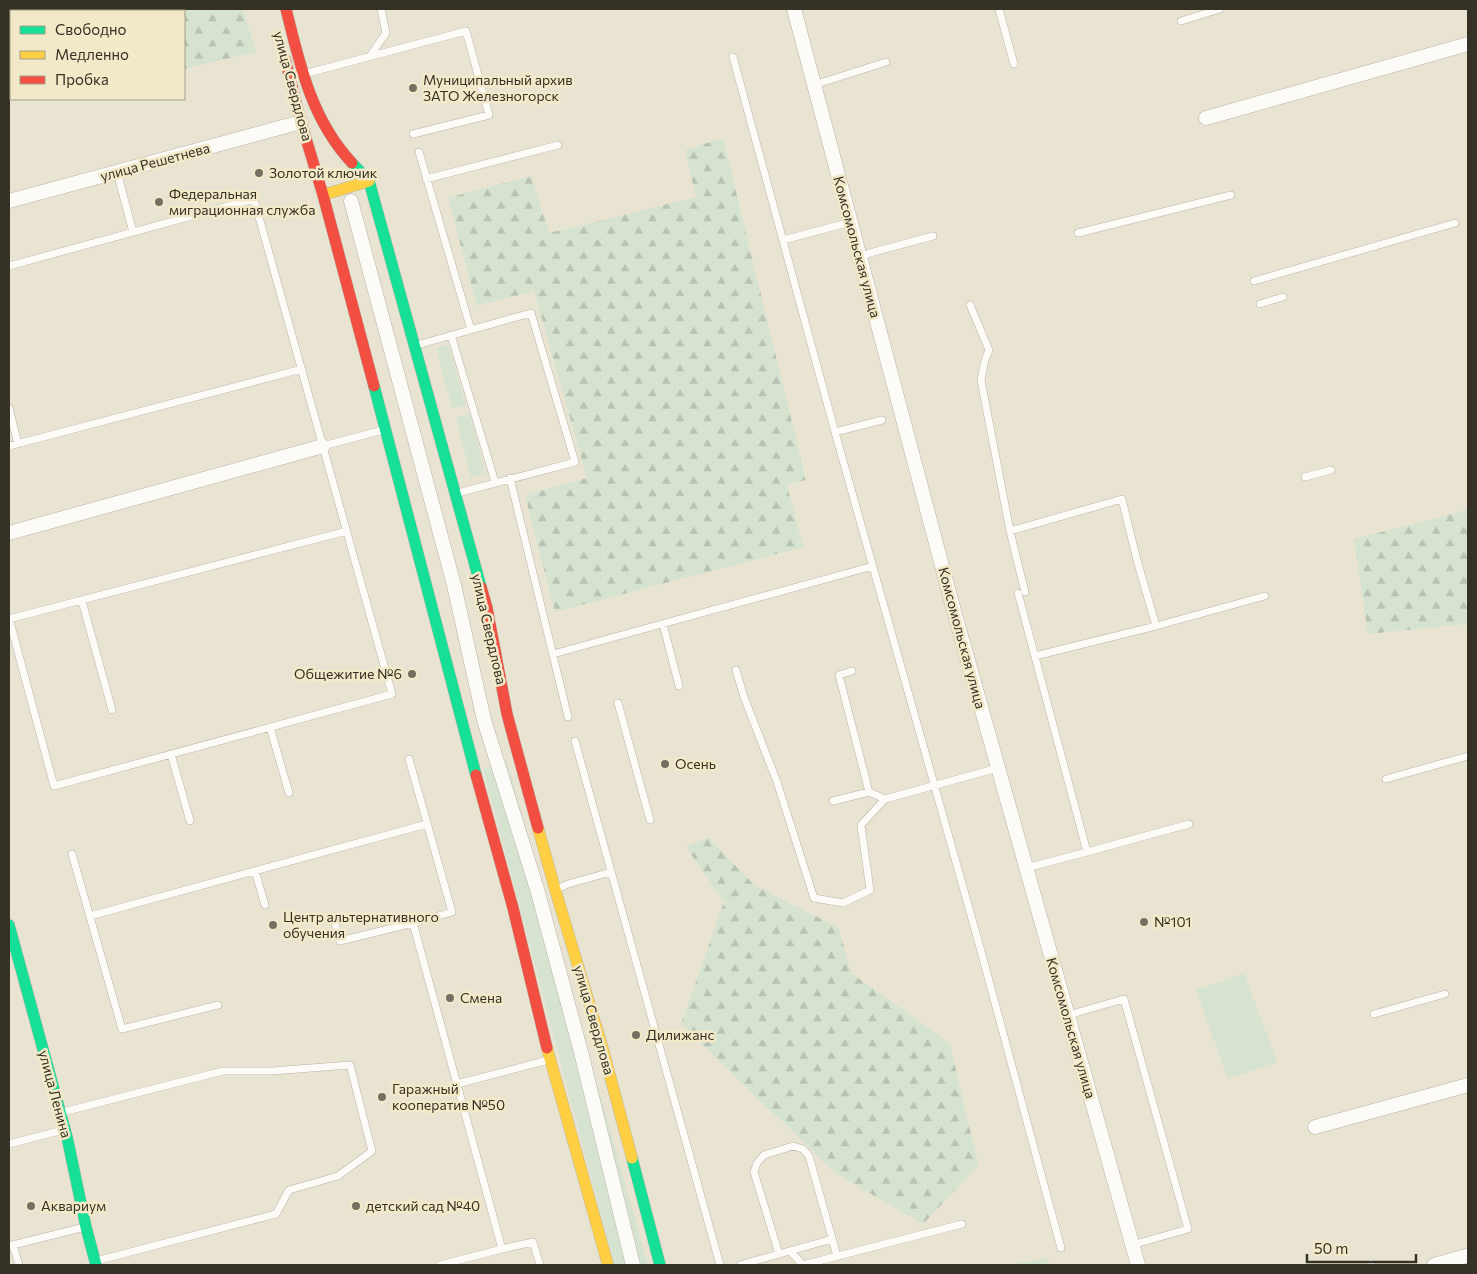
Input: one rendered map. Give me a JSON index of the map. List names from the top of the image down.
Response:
{
  "streets": {
    "street": [
      "улица Свердлова",
      "улица Решетнева",
      "Комсомольская улица",
      "улица Ленина"
    ]
  },
  "crossings": [
    ["улица Свердлова", "улица Решетнева"]
  ],
  "places": [
    "Муниципальный архив ЗАТО Железногорск",
    "Золотой ключик",
    "Федеральная миграционная служба",
    "Общежитие №6",
    "Осень",
    "№101",
    "Центр альтернативного обучения",
    "Смена",
    "Дилижанс",
    "Гаражный кооператив №50",
    "Аквариум",
    "детский сад №40"
  ],
  "legend": ["Свободно", "Медленно", "Пробка"],
  "scale_bar": "50 m"
}
